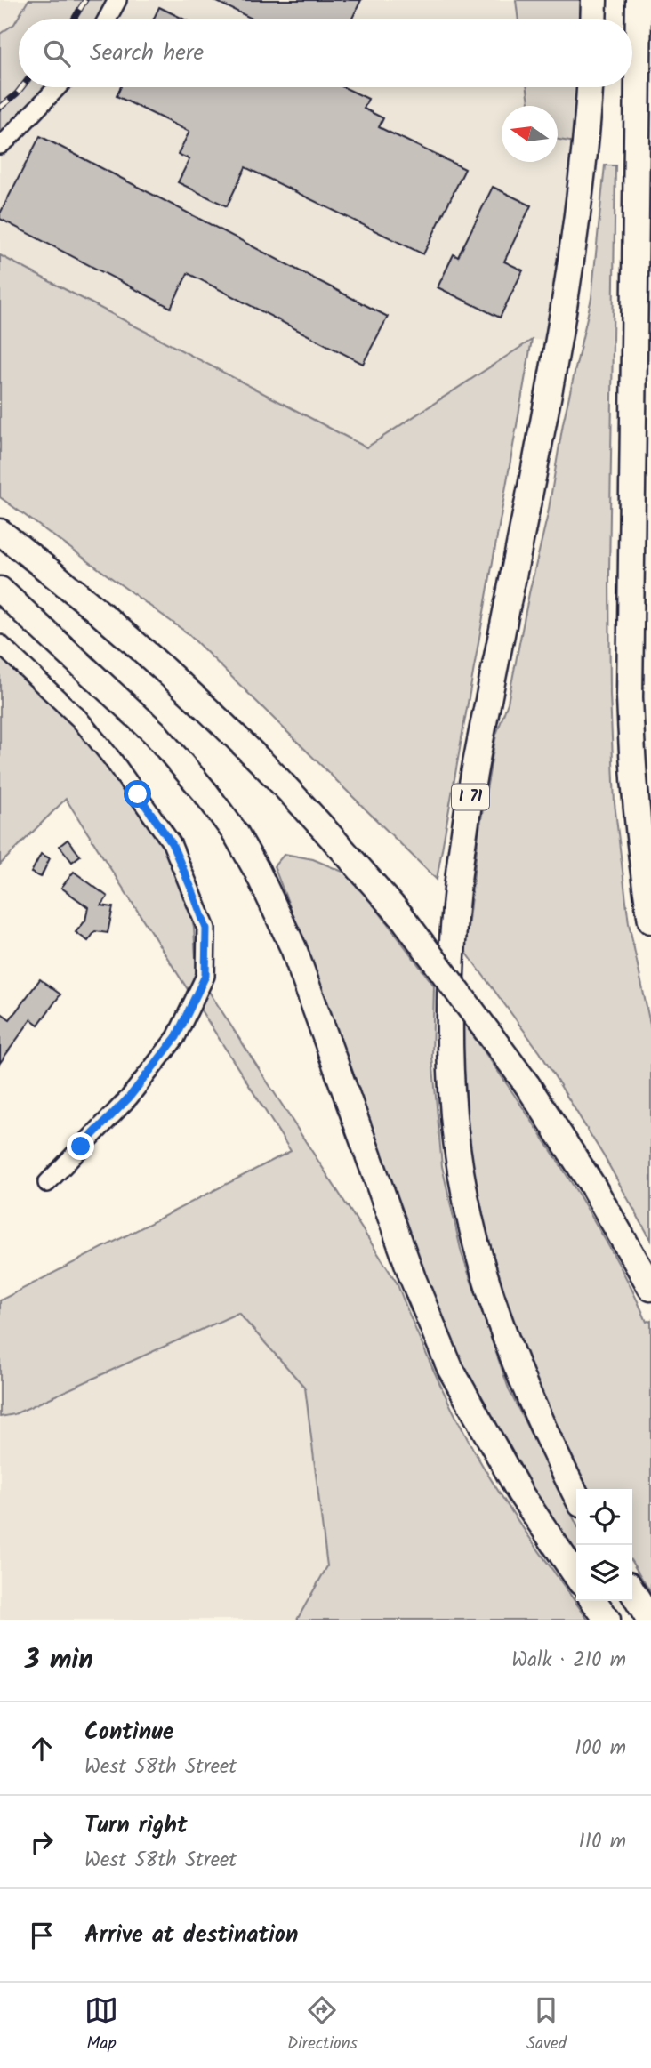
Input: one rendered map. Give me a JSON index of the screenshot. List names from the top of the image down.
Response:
{
  "streets": {
    "highway": ["I 71"]
  },
  "north": "left",
  "page": {
    "search": "Search here",
    "heading": ["3 min", "Walk · 210 m"],
    "list": [
      ["Continue", "West 58th Street", "100 m"],
      ["Turn right", "West 58th Street", "110 m"],
      "Arrive at destination"
    ],
    "nav": ["Map", "Directions", "Saved"]
  }
}
